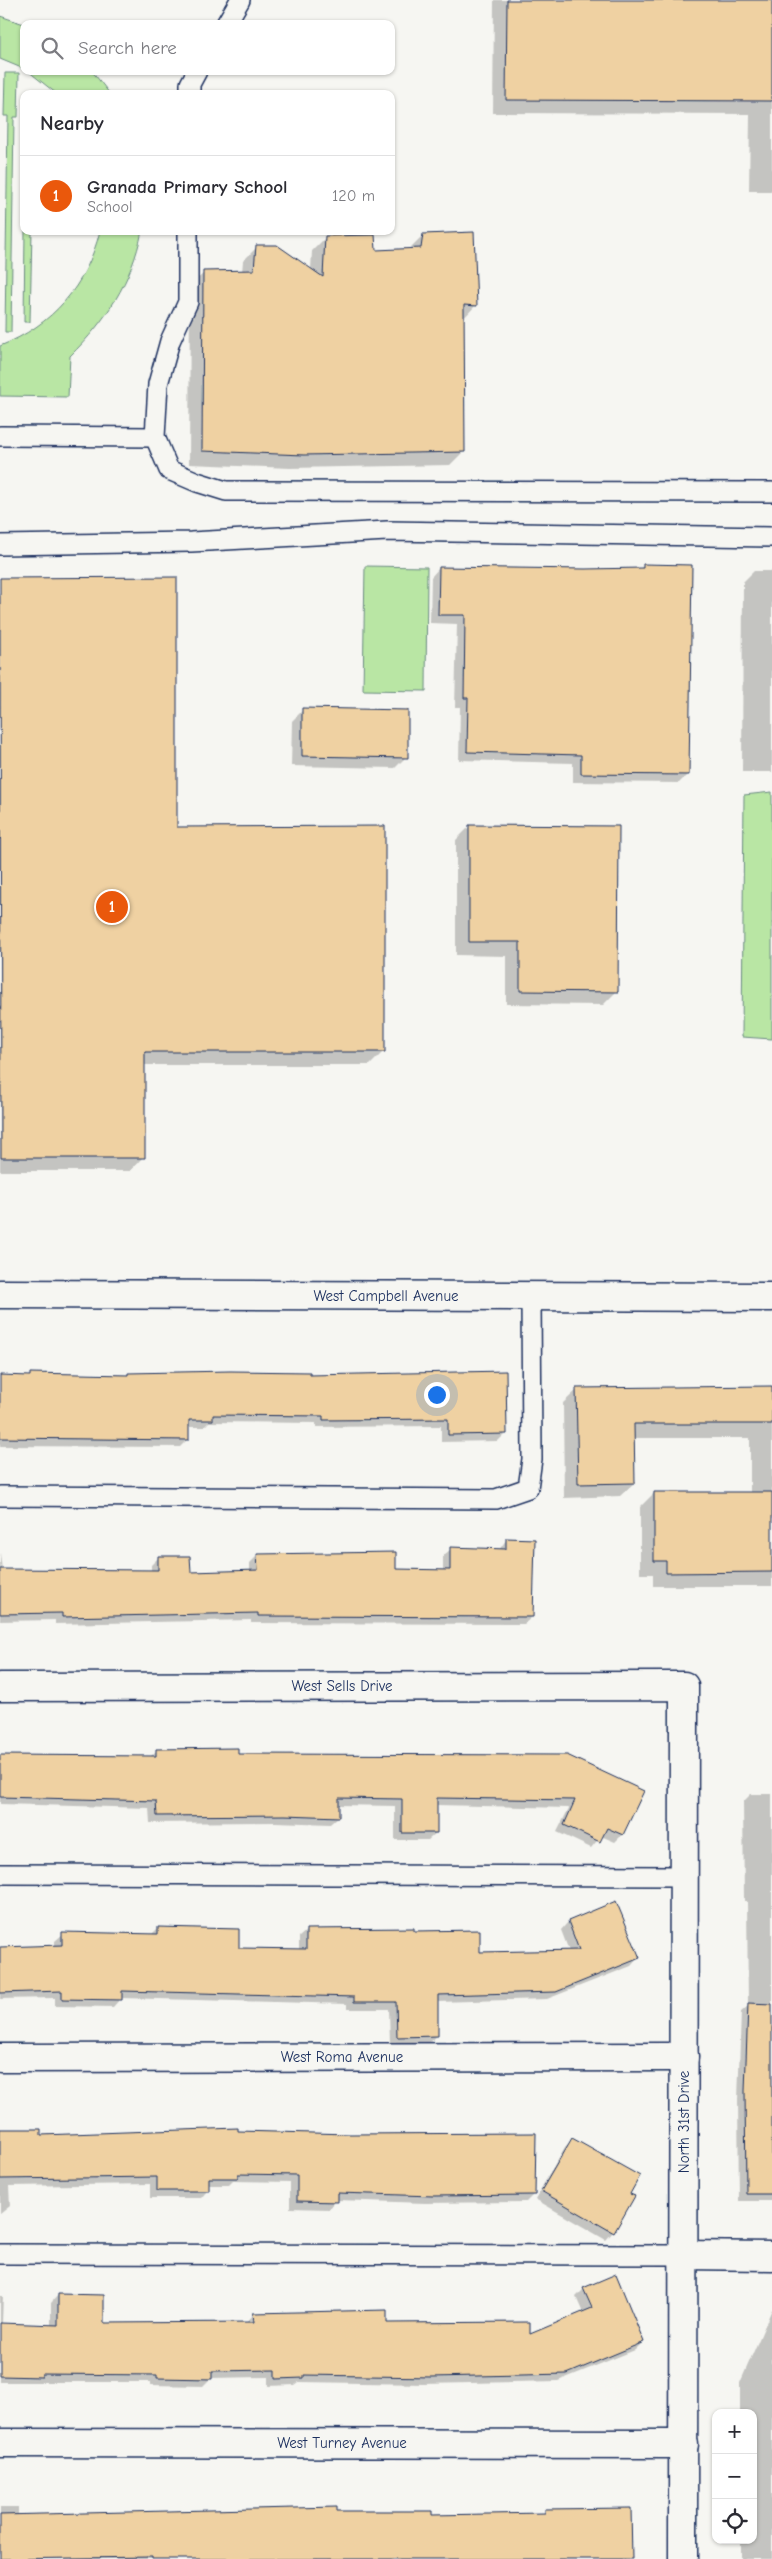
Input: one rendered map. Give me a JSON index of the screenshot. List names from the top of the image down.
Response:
{
  "streets": {
    "street": [
      "West Campbell Avenue",
      "West Sells Drive",
      "West Roma Avenue",
      "North 31st Drive",
      "West Turney Avenue"
    ]
  },
  "crossings": [
    ["West Sells Drive", "North 31st Drive"],
    ["West Roma Avenue", "North 31st Drive"],
    ["North 31st Drive", "West Turney Avenue"]
  ],
  "page": {
    "search": "Search here",
    "heading": "Nearby",
    "list": [
      {
        "mark": "1",
        "name": "Granada Primary School",
        "note": "School",
        "value": "120 m"
      }
    ],
    "pins": "1",
    "map_buttons": ["+", "−"]
  }
}
